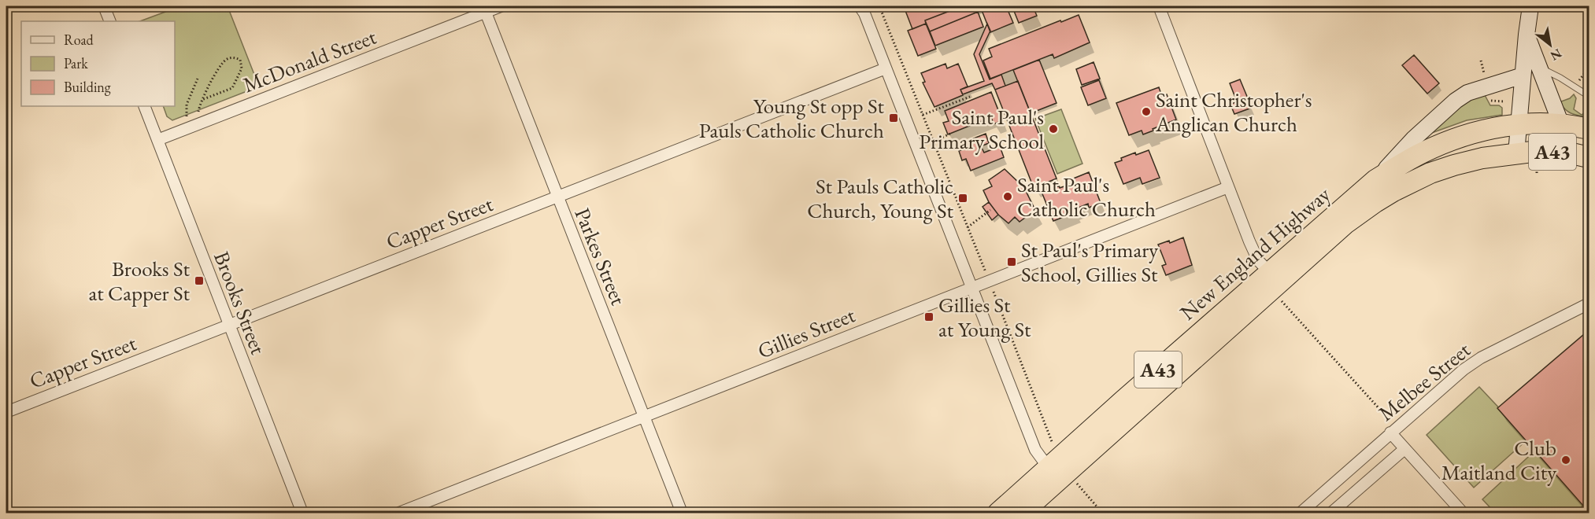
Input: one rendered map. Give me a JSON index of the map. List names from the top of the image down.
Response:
{
  "streets": {
    "highway": ["A43", "New England Highway"],
    "street": [
      "McDonald Street",
      "Capper Street",
      "Parkes Street",
      "Brooks Street",
      "Gillies Street",
      "Melbee Street"
    ]
  },
  "crossings": [
    ["McDonald Street", "Parkes Street"],
    ["McDonald Street", "Brooks Street"],
    ["Capper Street", "Parkes Street"],
    ["Capper Street", "Brooks Street"],
    ["Parkes Street", "Gillies Street"]
  ],
  "places": {
    "other": [
      "Saint Christopher's Anglican Church",
      "Saint Paul's Primary School",
      "Saint Paul's Catholic Church",
      "Club Maitland City"
    ],
    "transit": [
      "Young St opp St Pauls Catholic Church",
      "St Pauls Catholic Church, Young St",
      "St Paul's Primary School, Gillies St",
      "Brooks St at Capper St",
      "Gillies St at Young St"
    ]
  },
  "legend": ["Road", "Park", "Building"],
  "north": "bottom right"
}
